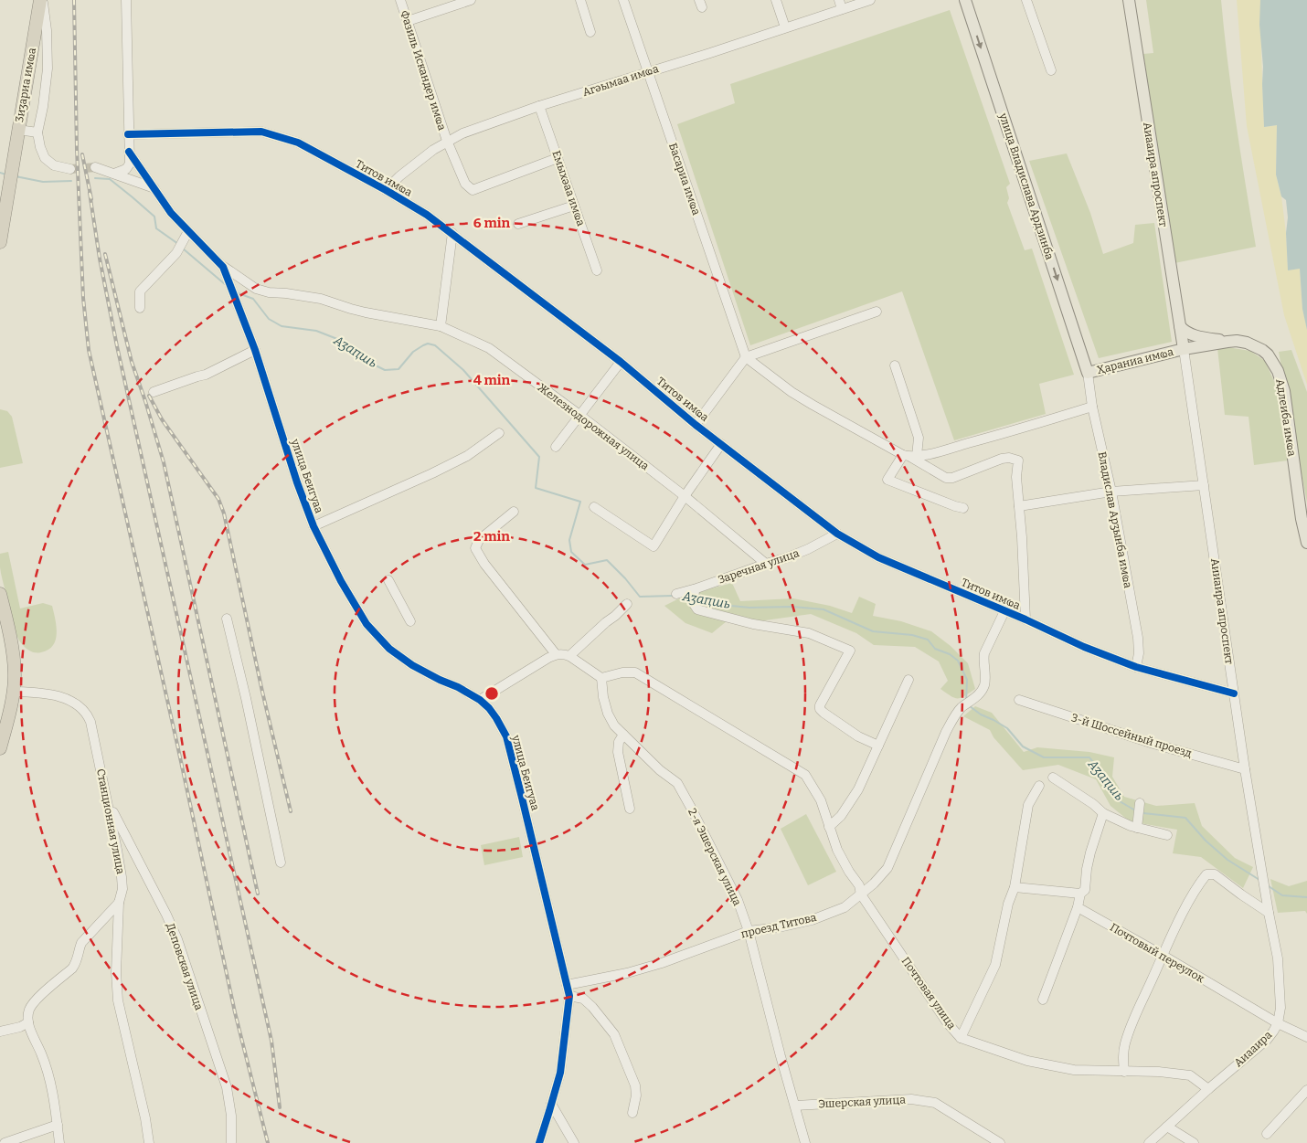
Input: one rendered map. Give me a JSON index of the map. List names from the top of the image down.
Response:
{
  "streets": {
    "highway": ["Ӡиӡариа имҩа"],
    "main road": [
      "Аиааира апроспект",
      "улица Владислава Ардзинба",
      "Ҳараниа имҩа",
      "Адлеиба имҩа"
    ],
    "street": [
      "Фазиль Искандер имҩа",
      "Агәымаа имҩа",
      "Титов имҩа",
      "Басариа имҩа",
      "Емыхәаа имҩа",
      "Железнодорожная улица",
      "улица Беигуаа",
      "Владислав Арӡынба имҩа",
      "Заречная улица",
      "Аииаира апроспект",
      "3-й Шоссейный проезд",
      "Станционная улица",
      "2-я Эшерская улица",
      "проезд Титова",
      "Почтовый переулок",
      "Деповская улица",
      "Почтовая улица",
      "Аиааира",
      "Эшерская улица"
    ]
  },
  "crossings": [
    ["Фазиль Искандер имҩа", "Агәымаа имҩа"],
    ["Фазиль Искандер имҩа", "Емыхәаа имҩа"],
    ["Агәымаа имҩа", "Титов имҩа"],
    ["Агәымаа имҩа", "Басариа имҩа"],
    ["Агәымаа имҩа", "Емыхәаа имҩа"],
    ["Аиааира апроспект", "Ҳараниа имҩа"],
    ["Аиааира апроспект", "Адлеиба имҩа"],
    ["Аиааира апроспект", "Аииаира апроспект"],
    ["Титов имҩа", "Владислав Арӡынба имҩа"],
    ["Титов имҩа", "Заречная улица"],
    ["Титов имҩа", "Аииаира апроспект"],
    ["Титов имҩа", "проезд Титова"],
    ["улица Владислава Ардзинба", "Ҳараниа имҩа"],
    ["улица Владислава Ардзинба", "Владислав Арӡынба имҩа"],
    ["Ҳараниа имҩа", "Адлеиба имҩа"],
    ["Ҳараниа имҩа", "Владислав Арӡынба имҩа"],
    ["Ҳараниа имҩа", "Аииаира апроспект"],
    ["Адлеиба имҩа", "Аииаира апроспект"],
    ["Железнодорожная улица", "улица Беигуаа"],
    ["Железнодорожная улица", "Заречная улица"],
    ["улица Беигуаа", "проезд Титова"],
    ["Аииаира апроспект", "3-й Шоссейный проезд"],
    ["Аииаира апроспект", "Аиааира"],
    ["Станционная улица", "Деповская улица"],
    ["2-я Эшерская улица", "проезд Титова"],
    ["2-я Эшерская улица", "Почтовая улица"],
    ["2-я Эшерская улица", "Эшерская улица"],
    ["проезд Титова", "Почтовая улица"],
    ["Почтовый переулок", "Аиааира"],
    ["Почтовая улица", "Аиааира"]
  ],
  "one_way": ["улица Владислава Ардзинба"],
  "water": ["Аӡаԥшь"],
  "rings": ["6 min", "4 min", "2 min"]
}
